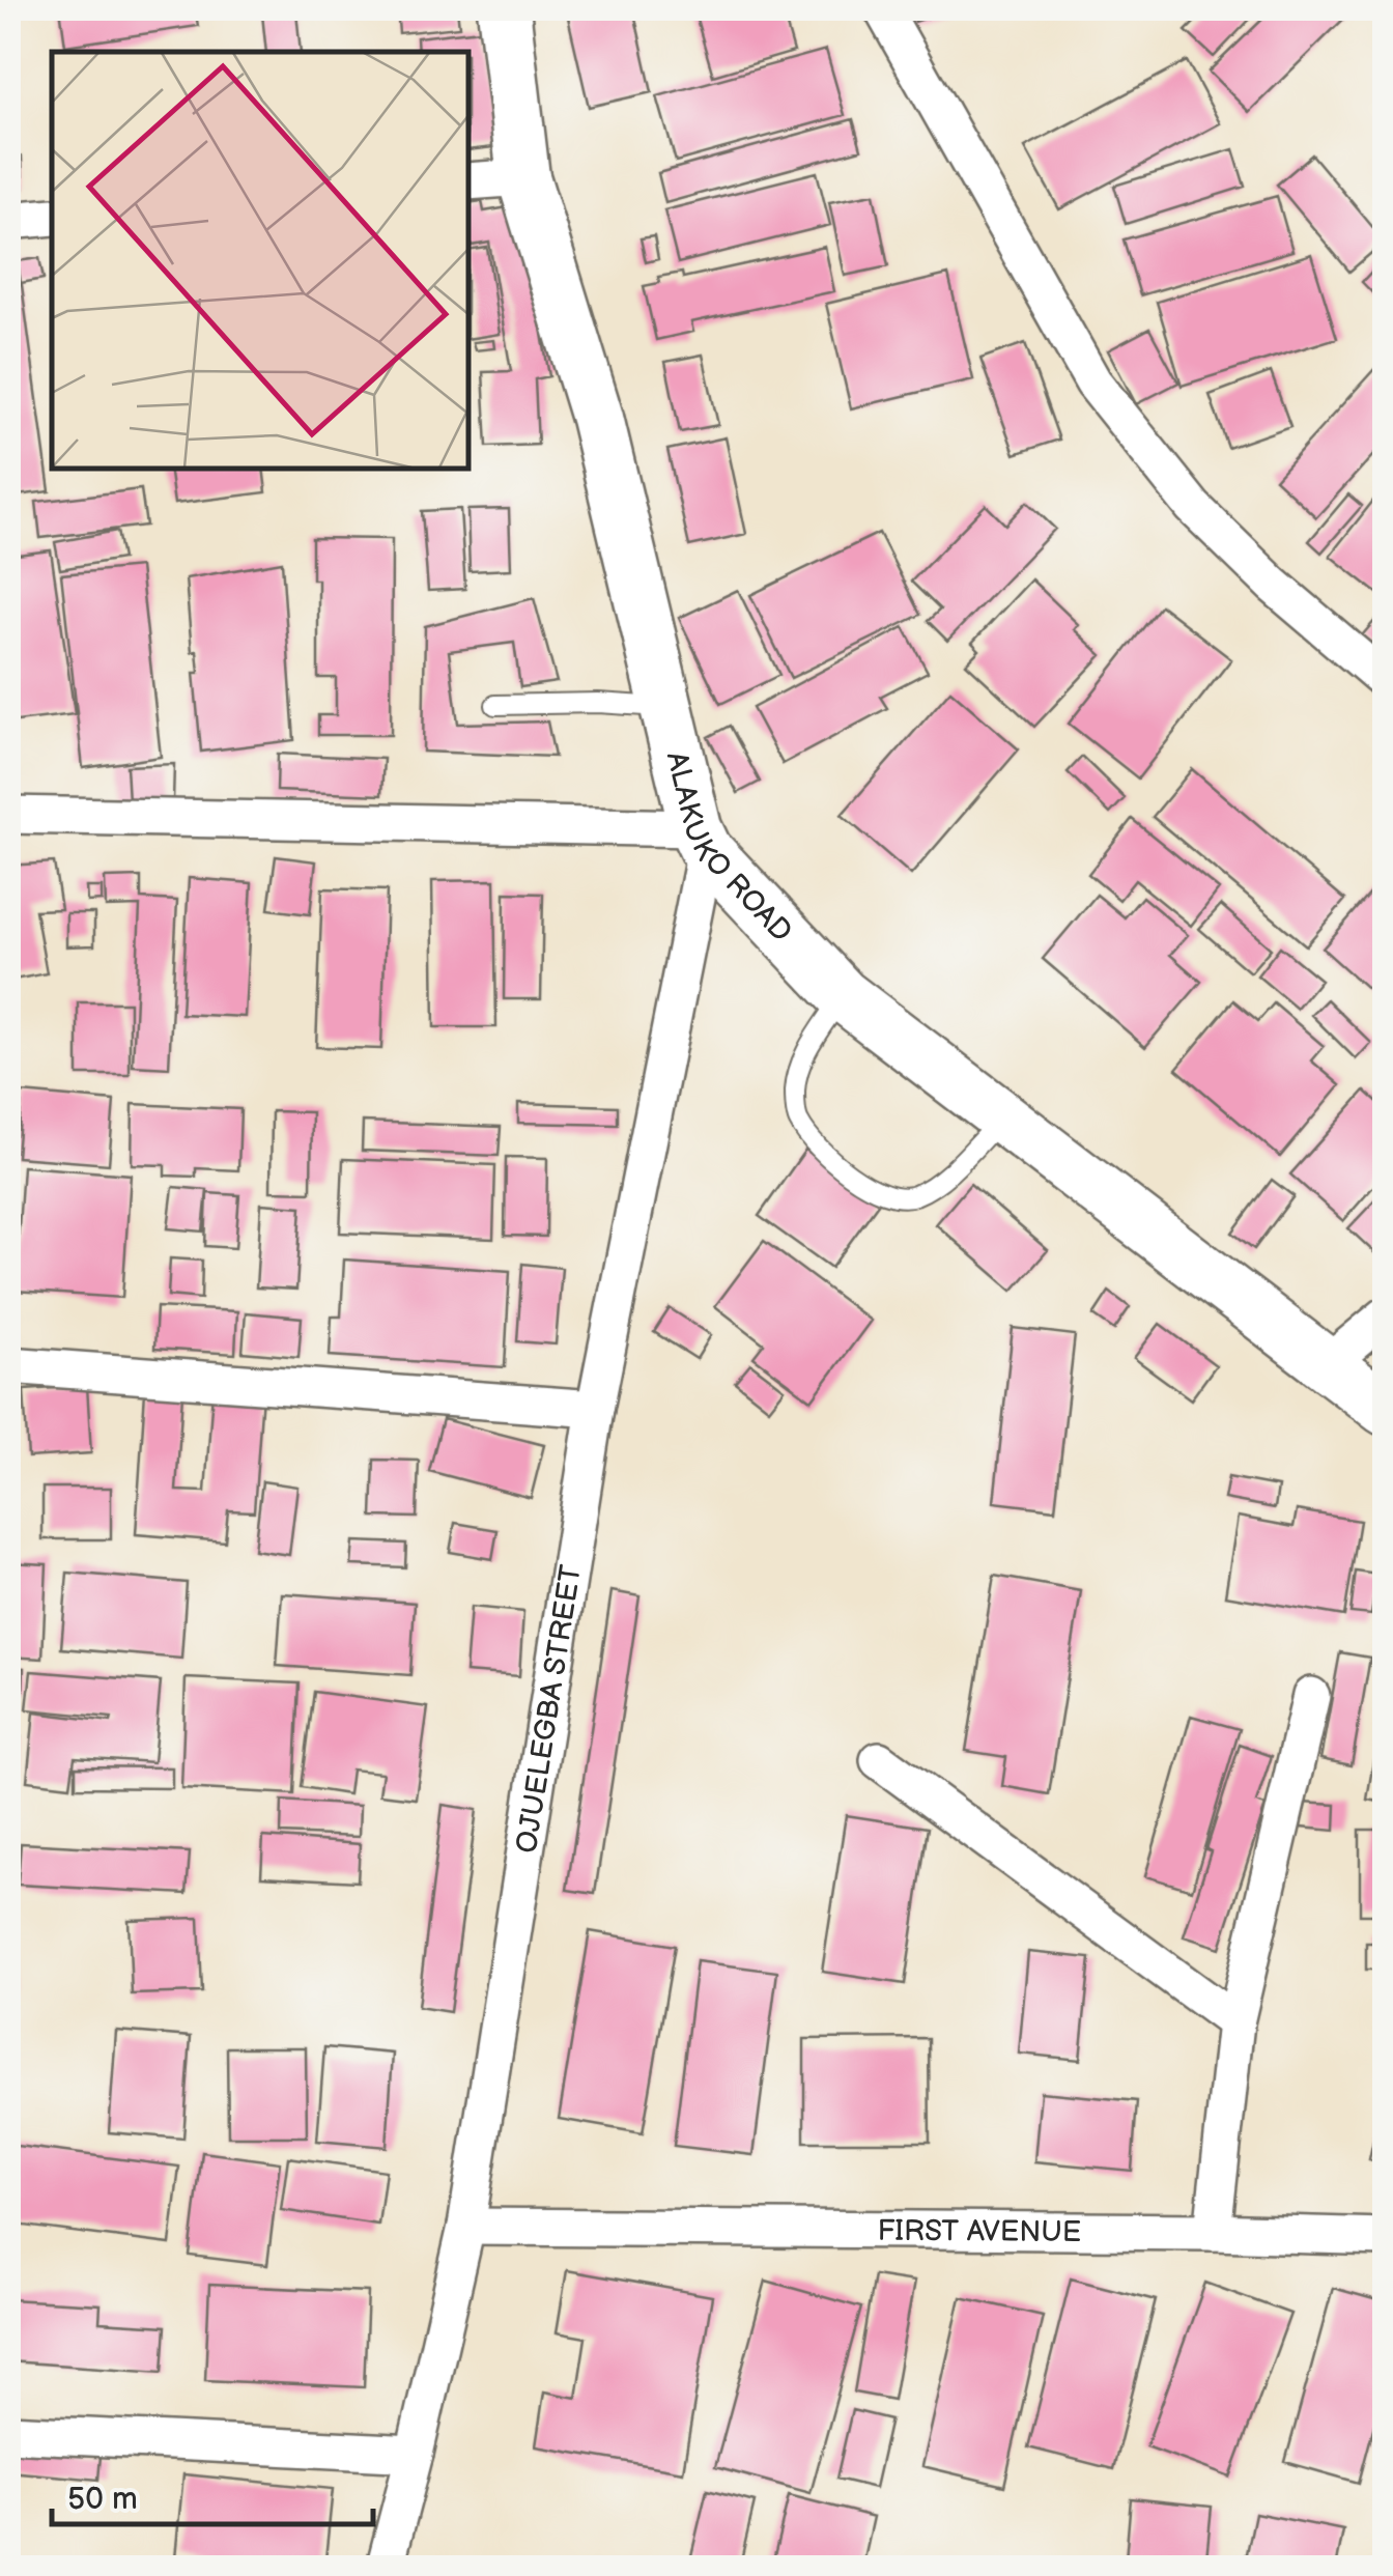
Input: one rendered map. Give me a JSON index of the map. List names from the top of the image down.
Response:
{
  "streets": {
    "main road": ["ALAKUKO ROAD"],
    "street": ["OJUELEGBA STREET", "FIRST AVENUE"]
  },
  "crossings": [
    ["ALAKUKO ROAD", "OJUELEGBA STREET"],
    ["OJUELEGBA STREET", "FIRST AVENUE"]
  ],
  "scale_bar": "50 m"
}
